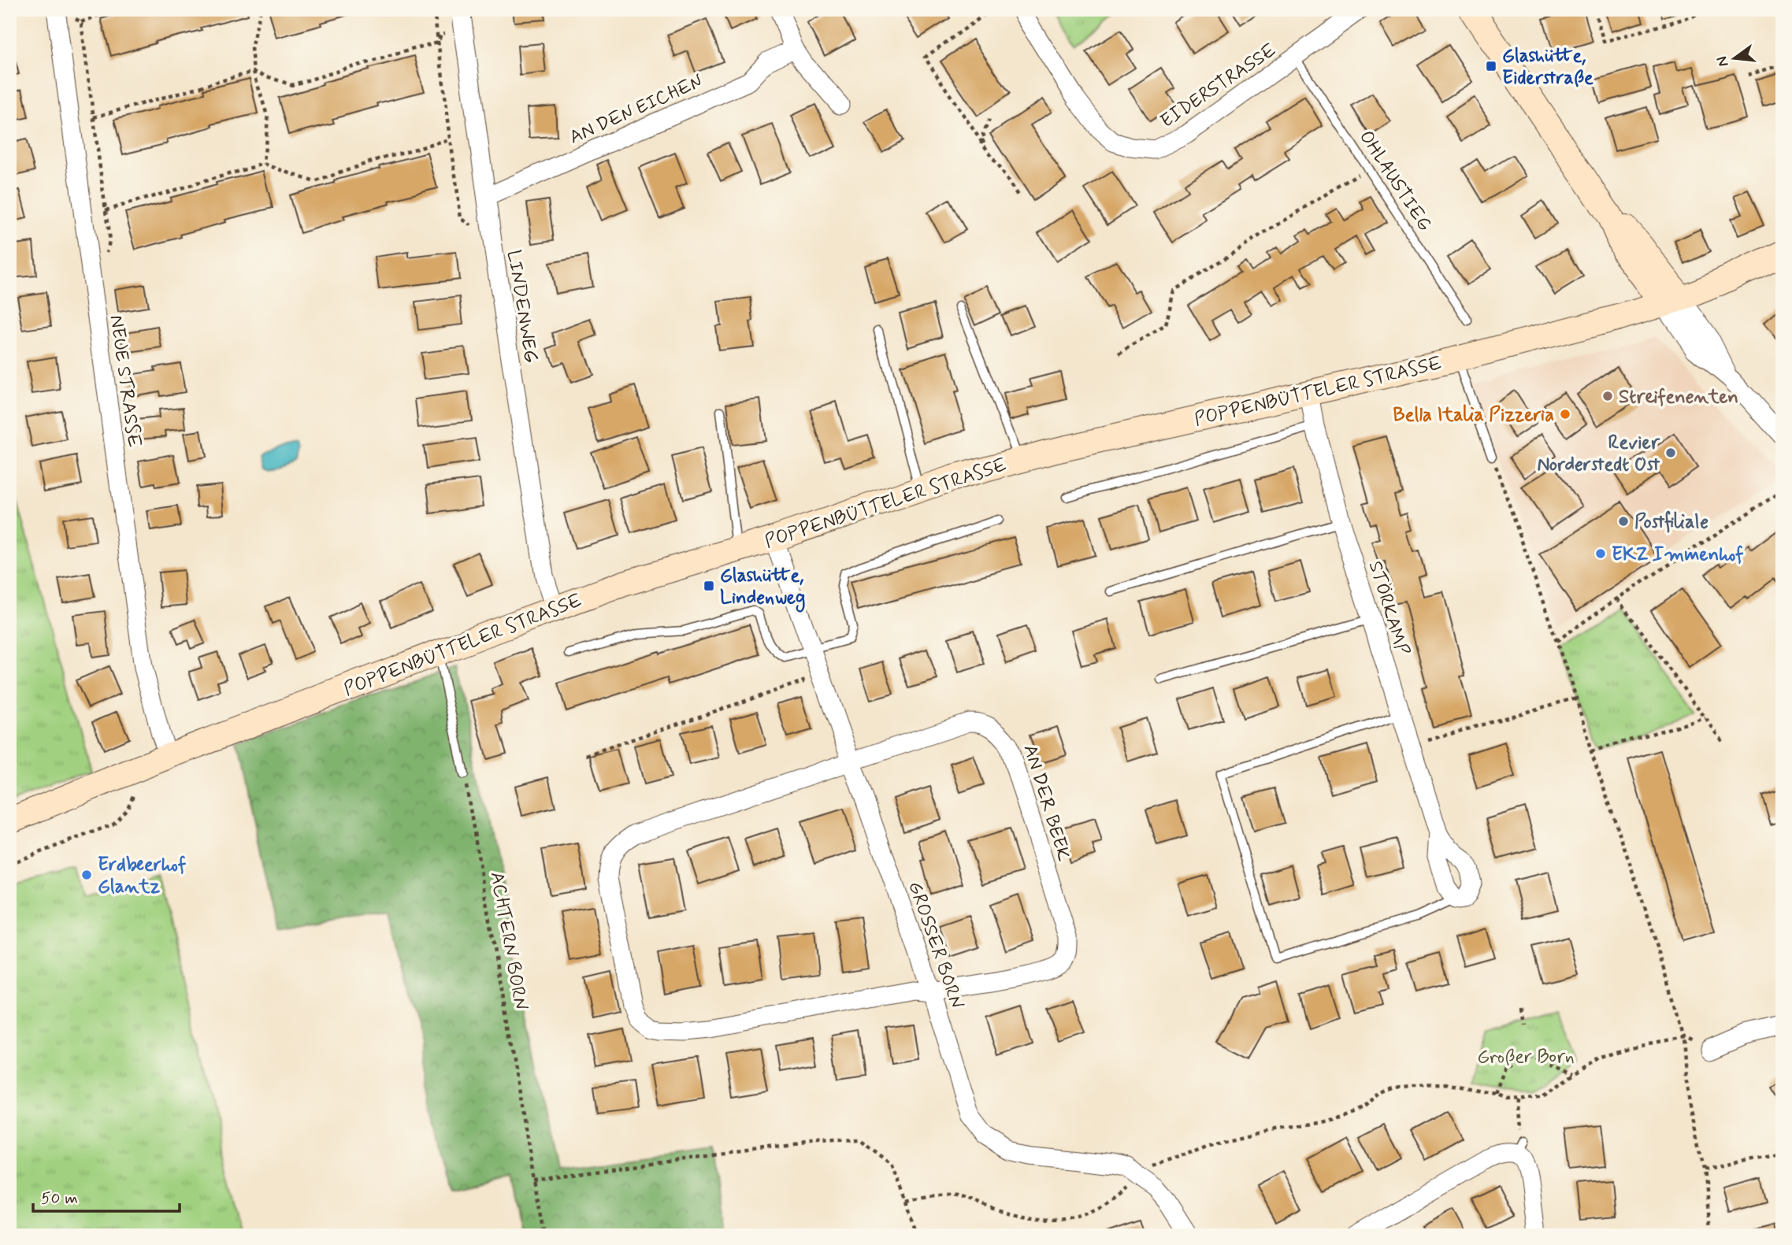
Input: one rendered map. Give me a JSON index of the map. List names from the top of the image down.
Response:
{
  "streets": {
    "main road": ["POPPENBÜTTELER STRASSE"],
    "street": [
      "EIDERSTRASSE",
      "AN DEN EICHEN",
      "LINDENWEG",
      "NEUE STRASSE",
      "STÖRKAMP",
      "AN DER BEEK",
      "GROSSER BORN"
    ],
    "lane": ["OHLAUSTIEG"],
    "path": ["ACHTERN BORN"]
  },
  "crossings": [
    ["EIDERSTRASSE", "OHLAUSTIEG"],
    ["AN DEN EICHEN", "LINDENWEG"],
    ["LINDENWEG", "POPPENBÜTTELER STRASSE"],
    ["NEUE STRASSE", "POPPENBÜTTELER STRASSE"],
    ["POPPENBÜTTELER STRASSE", "STÖRKAMP"],
    ["POPPENBÜTTELER STRASSE", "GROSSER BORN"],
    ["AN DER BEEK", "GROSSER BORN"]
  ],
  "parks": ["Großer Born"],
  "places": {
    "transit": ["Glashütte, Eiderstraße", "Glashütte, Lindenweg"],
    "other": [
      "Streifenenten",
      "Bella Italia Pizzeria",
      "Revier Norderstedt Ost",
      "Postfiliale",
      "EKZ Immenhof",
      "Erdbeerhof Glantz"
    ]
  },
  "scale_bar": "50 m",
  "north": "left"
}
